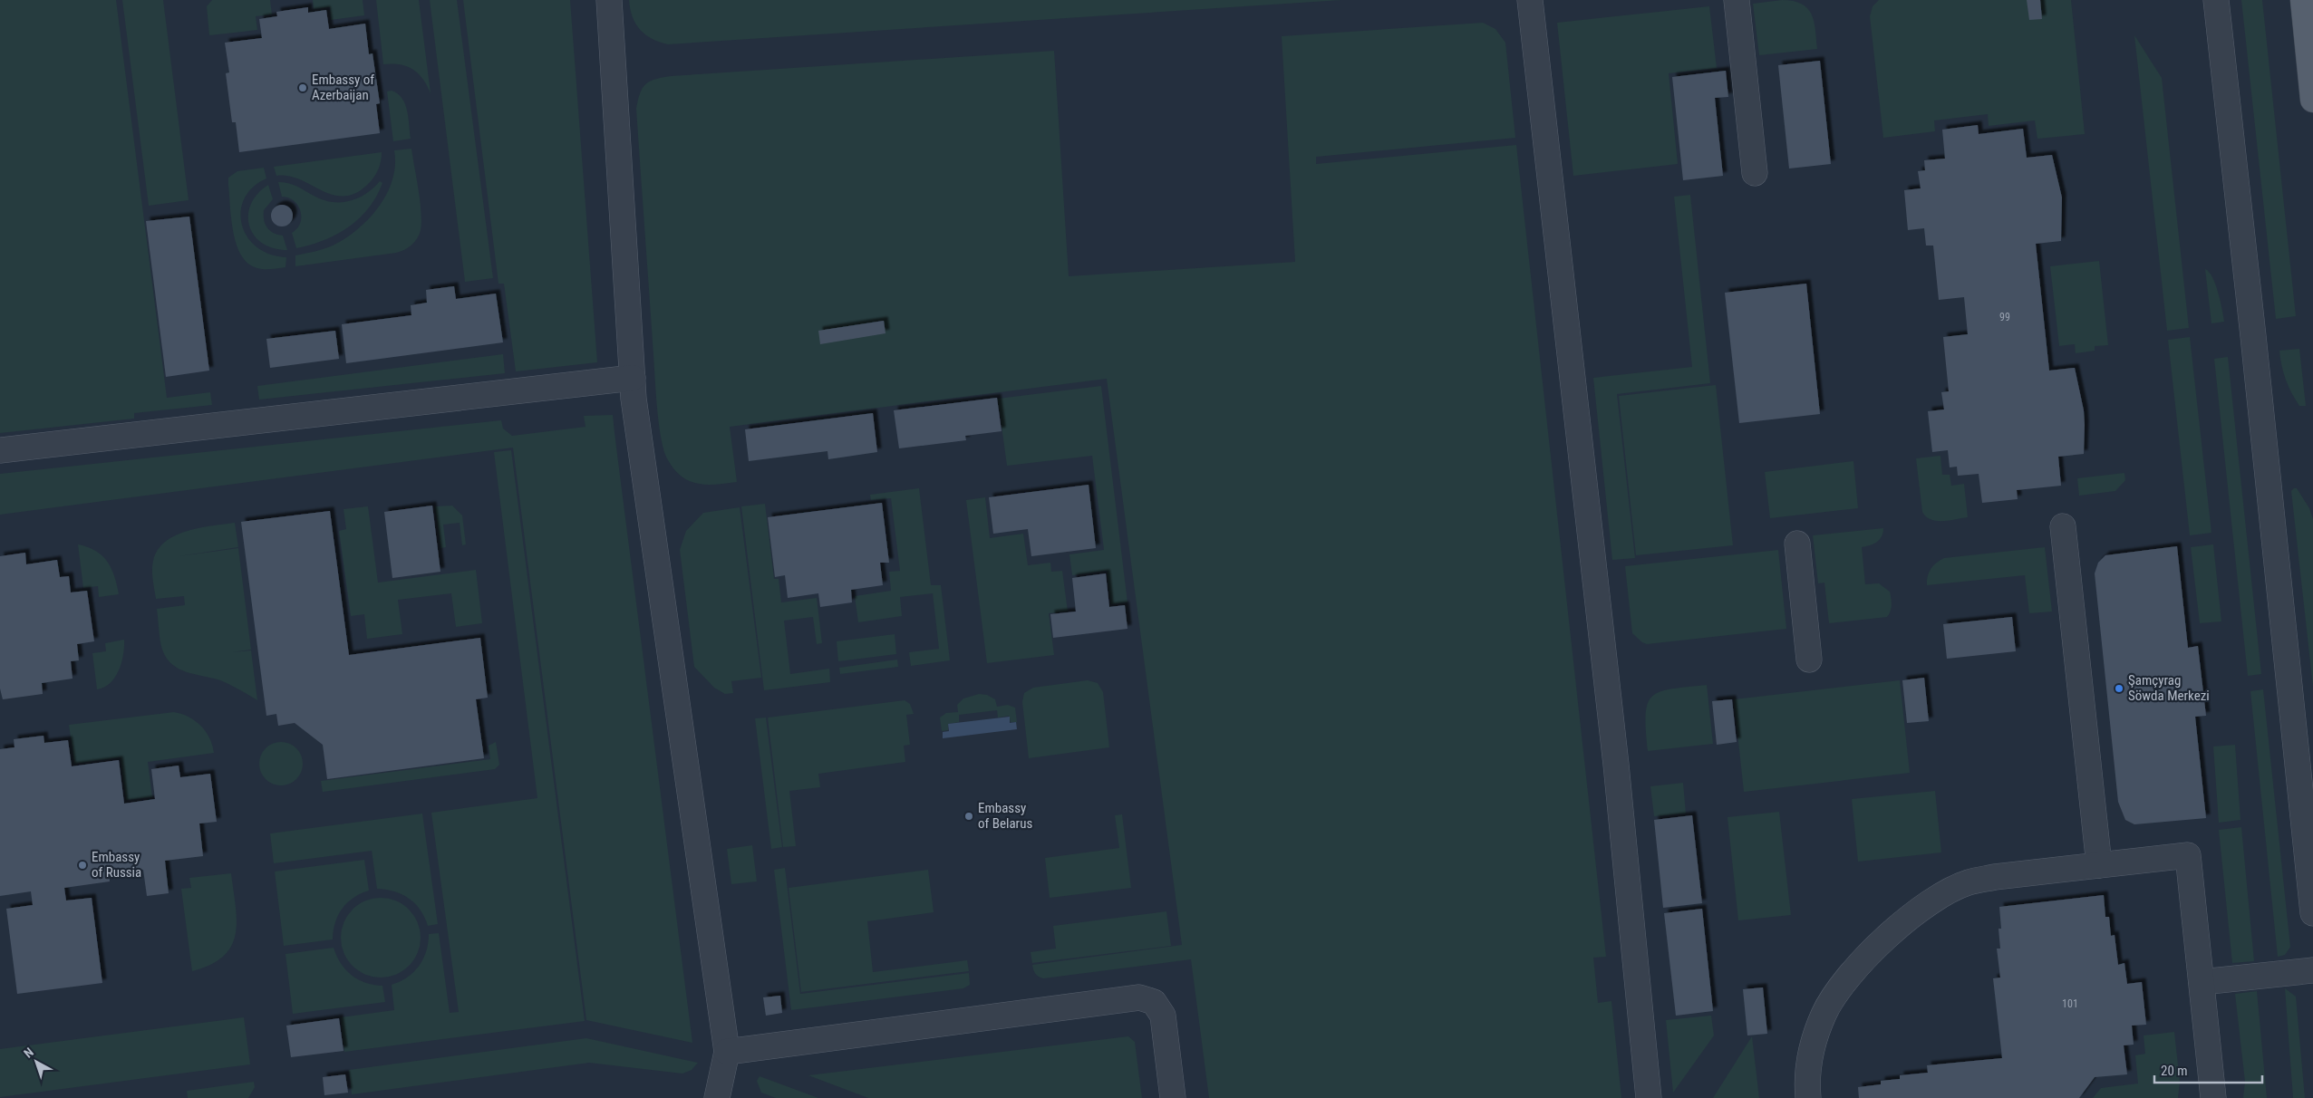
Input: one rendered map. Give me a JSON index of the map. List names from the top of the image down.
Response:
{
  "places": [
    "Embassy of Azerbaijan",
    "Şamçyrag Söwda Merkezi",
    "Embassy of Belarus",
    "Embassy of Russia"
  ],
  "house_numbers": ["99", "101"],
  "scale_bar": "20 m",
  "north": "top left"
}
